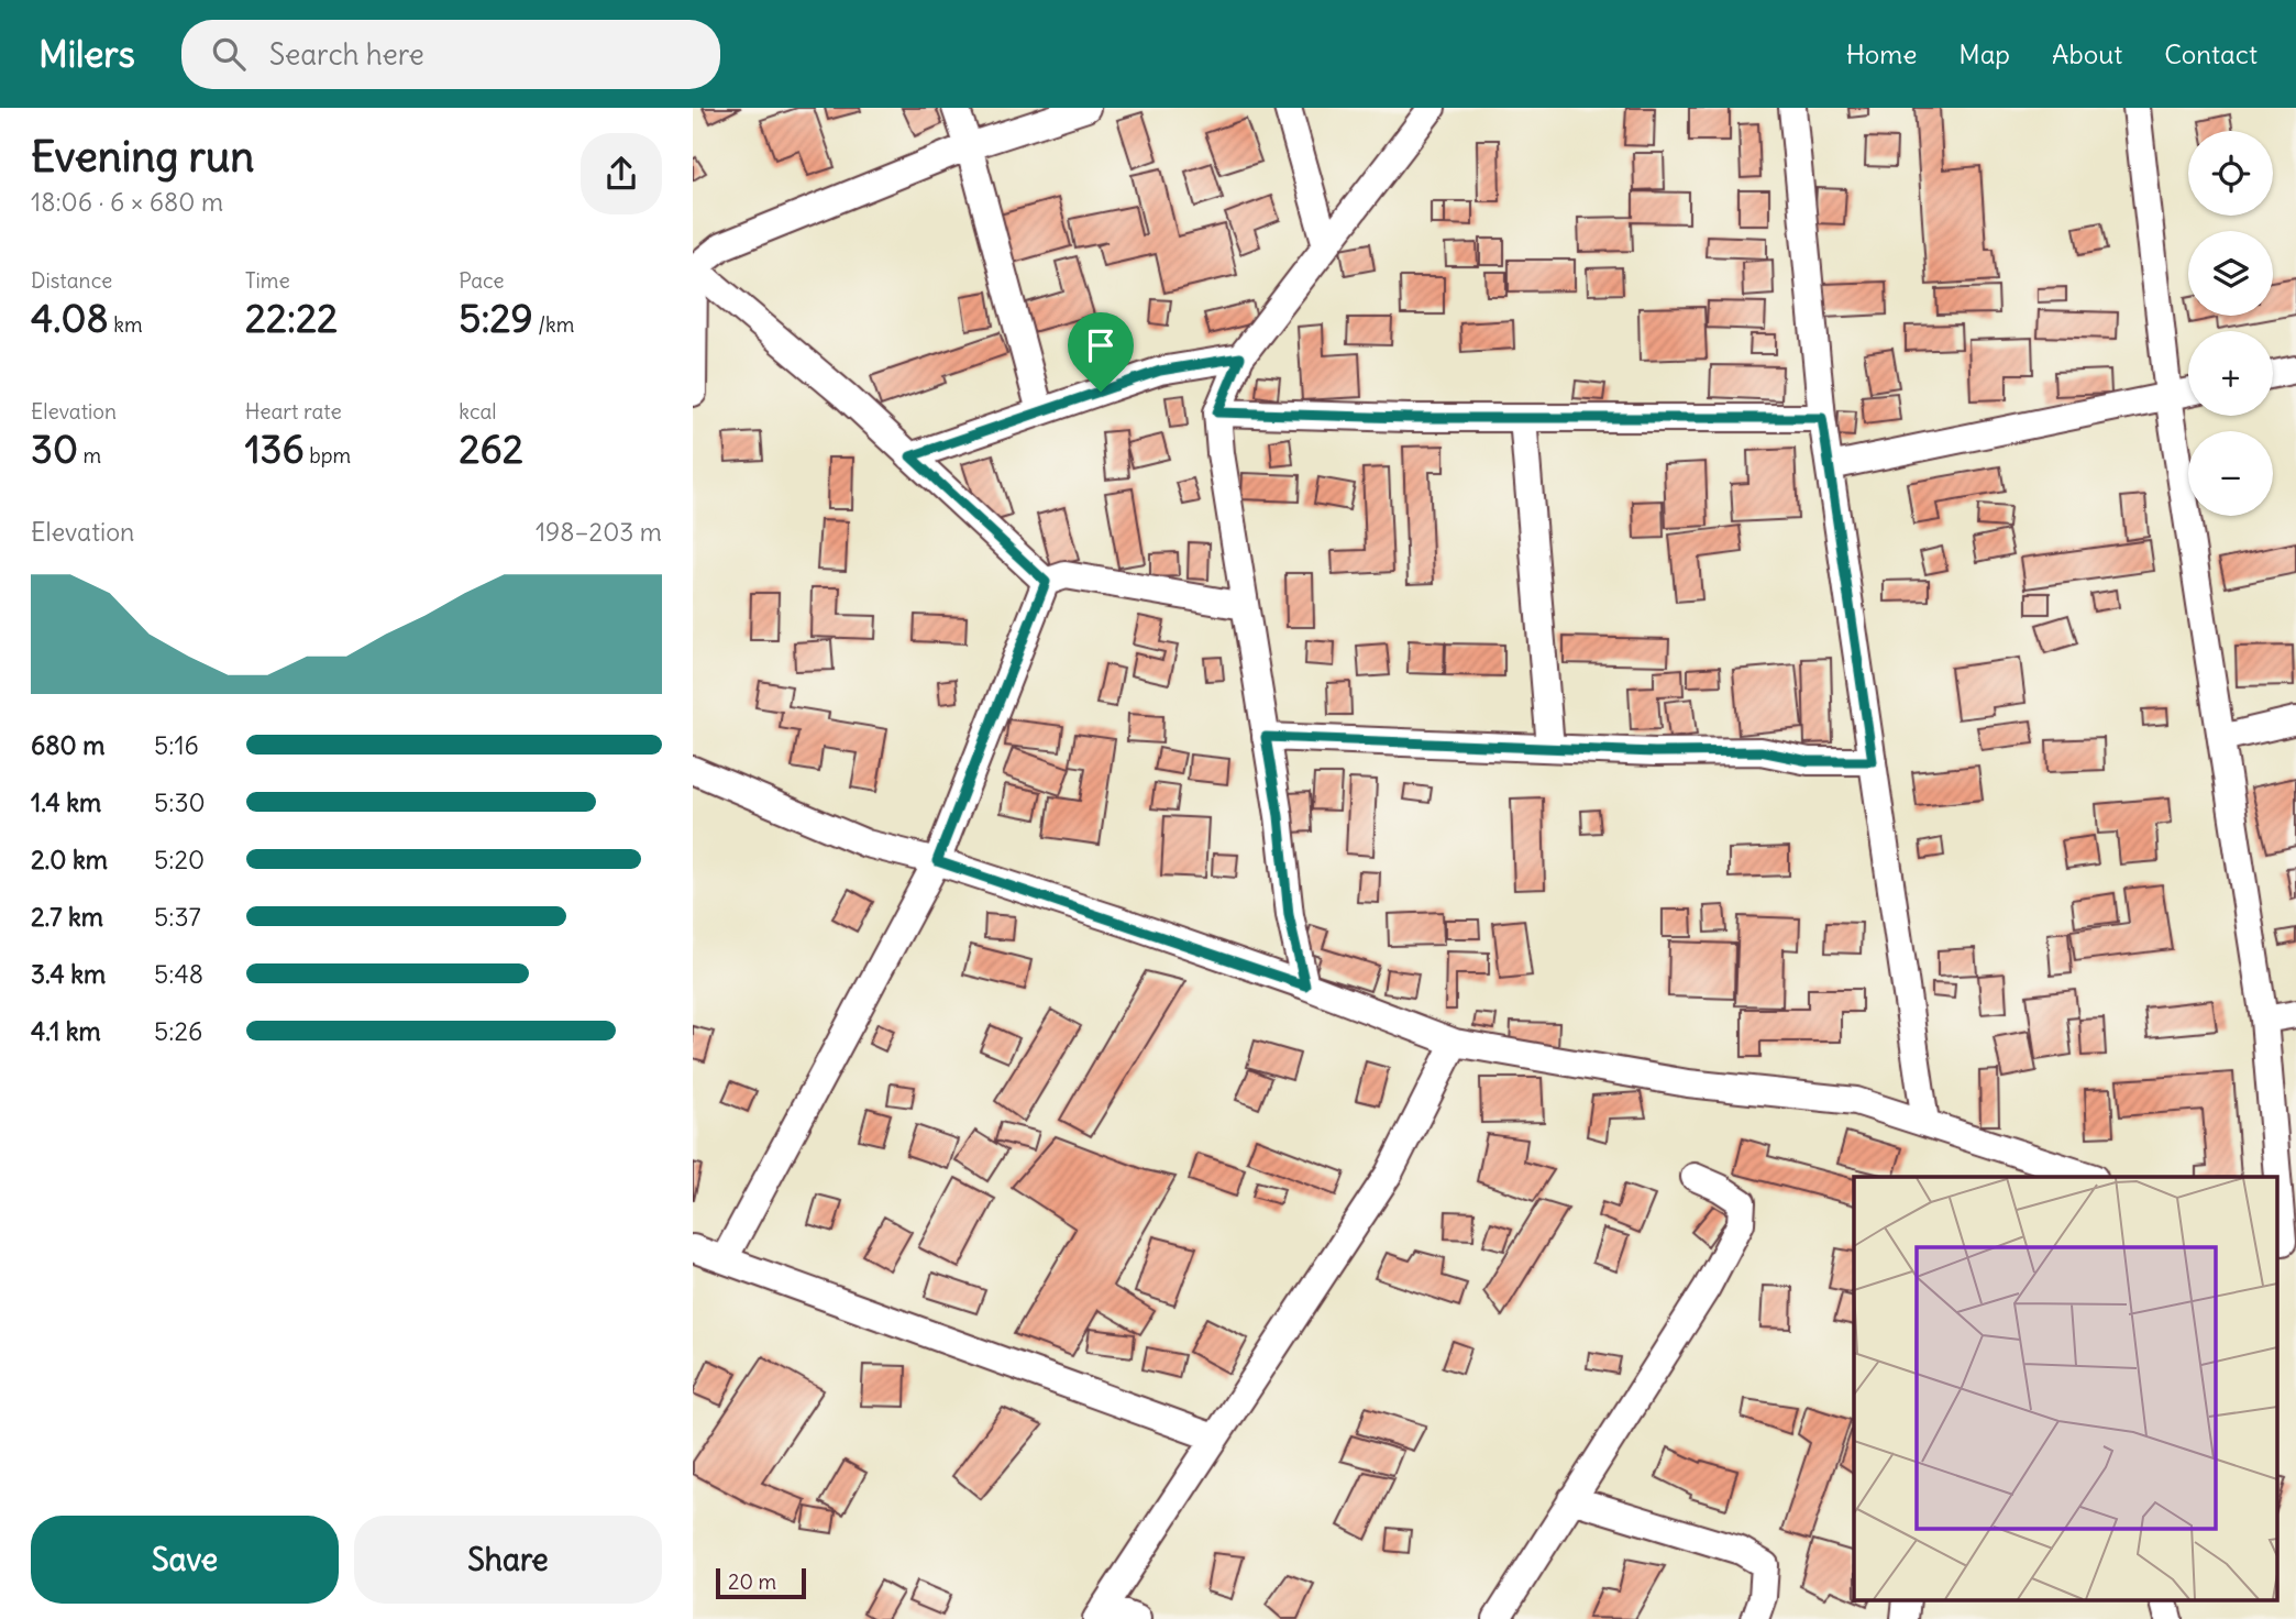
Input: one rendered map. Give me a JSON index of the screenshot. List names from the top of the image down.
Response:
{
  "scale_bar": "20 m",
  "page": {
    "header": "Milers",
    "search": "Search here",
    "nav": [
      "Home",
      "Map",
      "About",
      "Contact"
    ],
    "heading": ["Evening run", "18:06 · 6 × 680 m"],
    "map_buttons": ["+", "−"],
    "stats": [
      ["Distance", "4.08 km"],
      ["Time", "22:22"],
      ["Pace", "5:29 /km"],
      ["Elevation", "30 m"],
      ["Heart rate", "136 bpm"],
      ["kcal", "262"]
    ],
    "chart": ["Elevation", "198–203 m"],
    "list": [
      {
        "name": "680 m",
        "note": "5:16"
      },
      {
        "name": "1.4 km",
        "note": "5:30"
      },
      {
        "name": "2.0 km",
        "note": "5:20"
      },
      {
        "name": "2.7 km",
        "note": "5:37"
      },
      {
        "name": "3.4 km",
        "note": "5:48"
      },
      {
        "name": "4.1 km",
        "note": "5:26"
      }
    ],
    "buttons": ["Save", "Share"],
    "scale": "20 m"
  }
}
